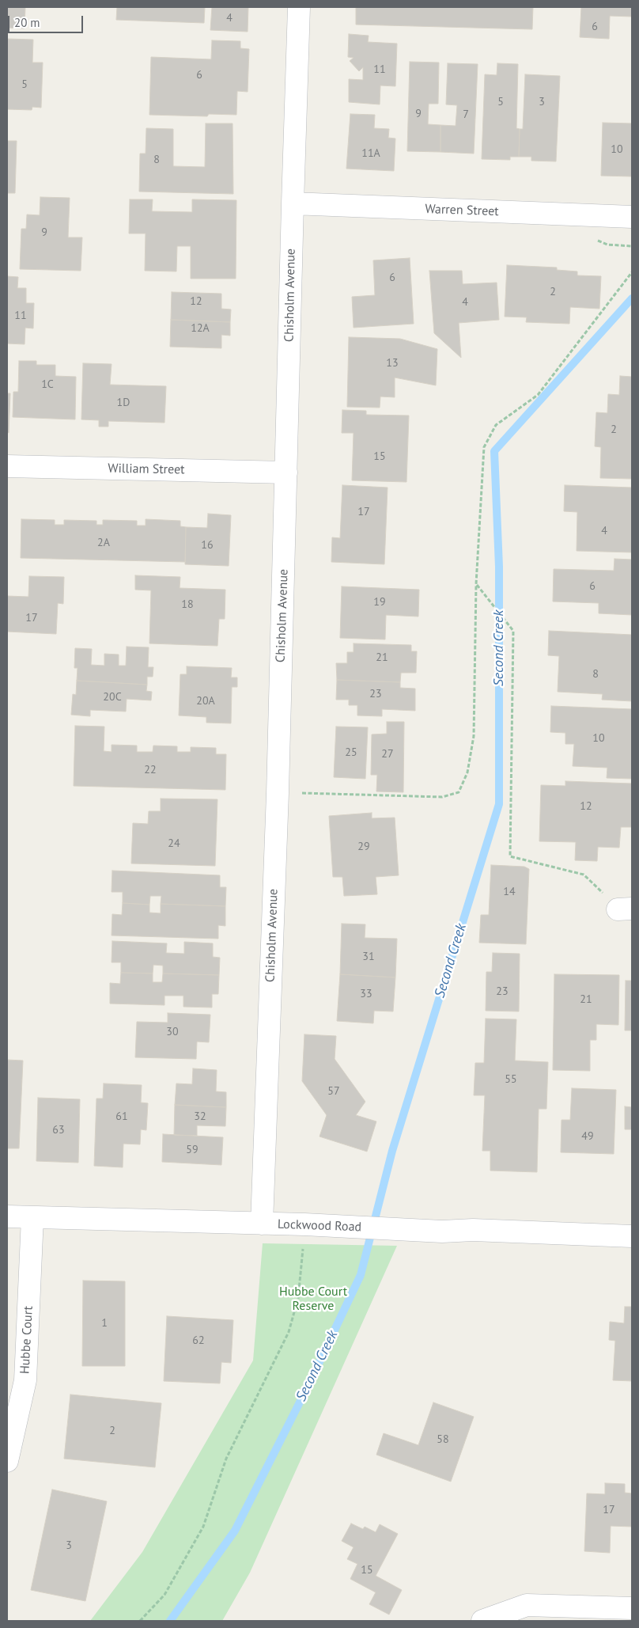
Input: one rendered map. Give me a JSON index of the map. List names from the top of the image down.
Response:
{
  "streets": {
    "street": [
      "Warren Street",
      "Chisholm Avenue",
      "William Street",
      "Lockwood Road",
      "Hubbe Court"
    ]
  },
  "crossings": [
    ["Warren Street", "Chisholm Avenue"],
    ["Chisholm Avenue", "William Street"],
    ["Chisholm Avenue", "Lockwood Road"],
    ["Lockwood Road", "Hubbe Court"]
  ],
  "water": ["Second Creek"],
  "parks": ["Hubbe Court Reserve"],
  "house_numbers": [
    "4",
    "6",
    "11",
    "6",
    "5",
    "5",
    "3",
    "9",
    "7",
    "10",
    "11A",
    "8",
    "9",
    "6",
    "2",
    "12",
    "4",
    "11",
    "12A",
    "13",
    "1C",
    "1D",
    "2",
    "15",
    "17",
    "4",
    "2A",
    "16",
    "6",
    "19",
    "18",
    "17",
    "21",
    "8",
    "23",
    "20C",
    "20A",
    "10",
    "25",
    "27",
    "22",
    "12",
    "24",
    "29",
    "14",
    "31",
    "23",
    "33",
    "21",
    "30",
    "55",
    "57",
    "61",
    "32",
    "63",
    "49",
    "59",
    "1",
    "62",
    "2",
    "58",
    "17",
    "3",
    "15"
  ],
  "scale_bar": "20 m"
}
